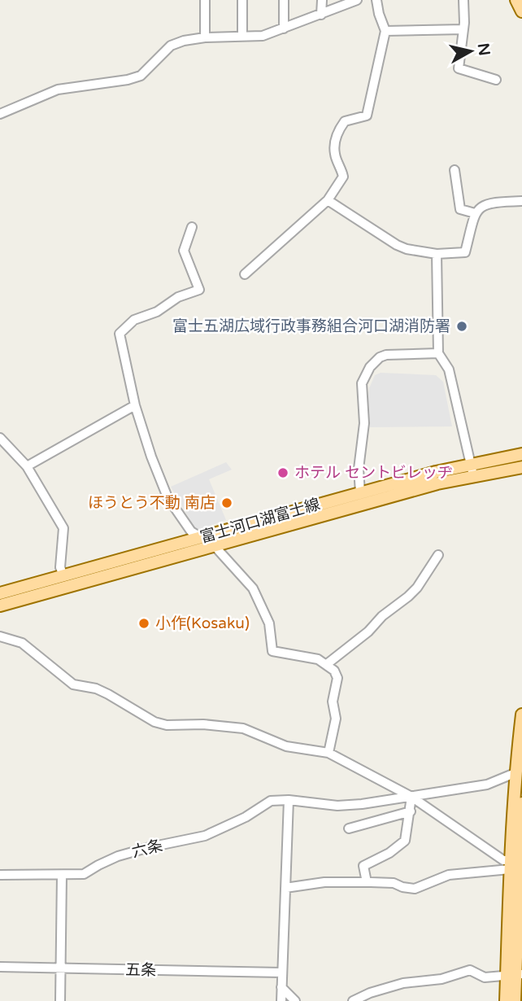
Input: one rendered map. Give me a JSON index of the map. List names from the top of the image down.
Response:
{
  "streets": {
    "main road": ["富士河口湖富士線"],
    "street": ["六条", "五条"]
  },
  "places": [
    "富士五湖広域行政事務組合河口湖消防署",
    "ホテル セントビレッヂ",
    "ほうとう不動 南店",
    "小作(Kosaku)"
  ],
  "north": "right"
}
